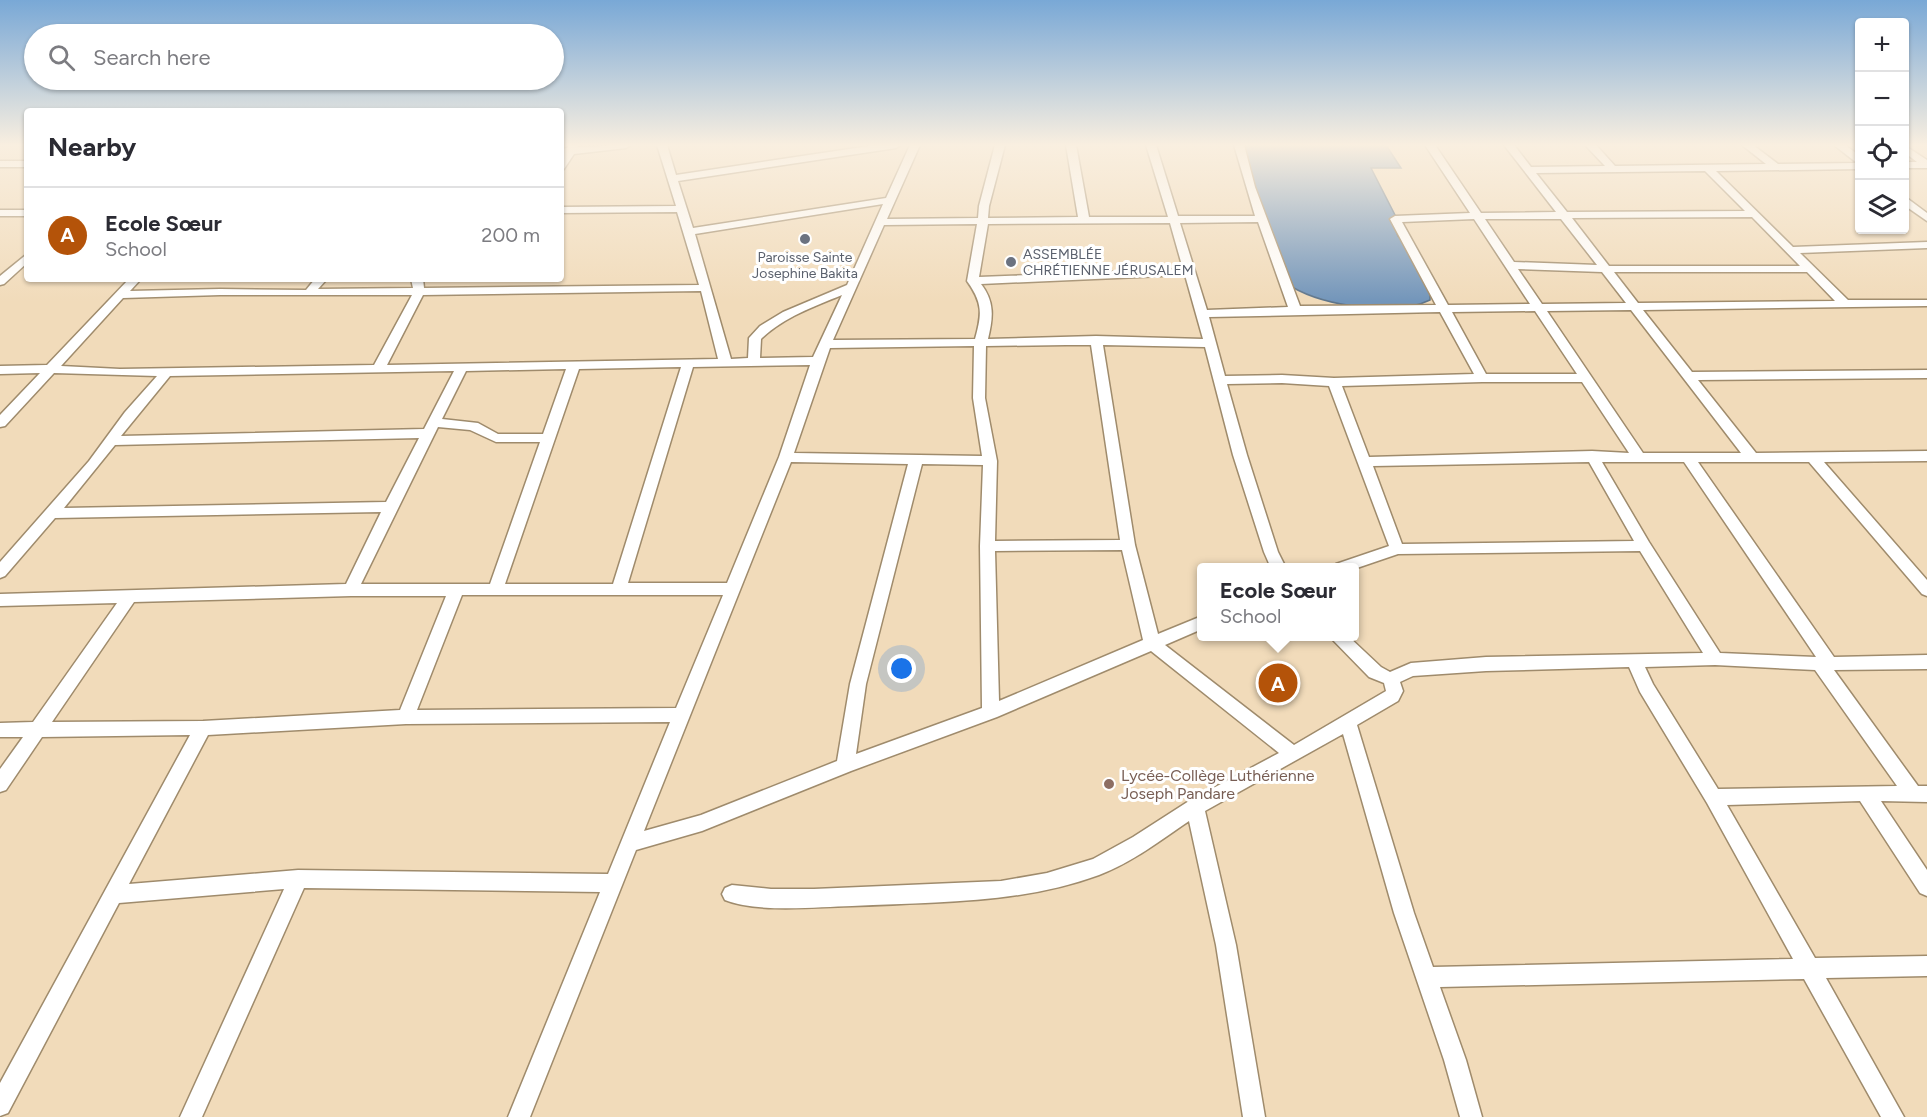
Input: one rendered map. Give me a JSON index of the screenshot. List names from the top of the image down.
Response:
{
  "places": ["Paroisse Sainte Josephine Bakita", "ASSEMBLÉE CHRÉTIENNE JÉRUSALEM", "Lycée-Collège Luthérienne Joseph Pandare"],
  "page": {
    "map_buttons": ["+", "−"],
    "search": "Search here",
    "heading": "Nearby",
    "list": [
      {
        "mark": "A",
        "name": "Ecole Sœur",
        "note": "School",
        "value": "200 m"
      }
    ],
    "popup": ["Ecole Sœur", "School"],
    "pins": "A"
  }
}
